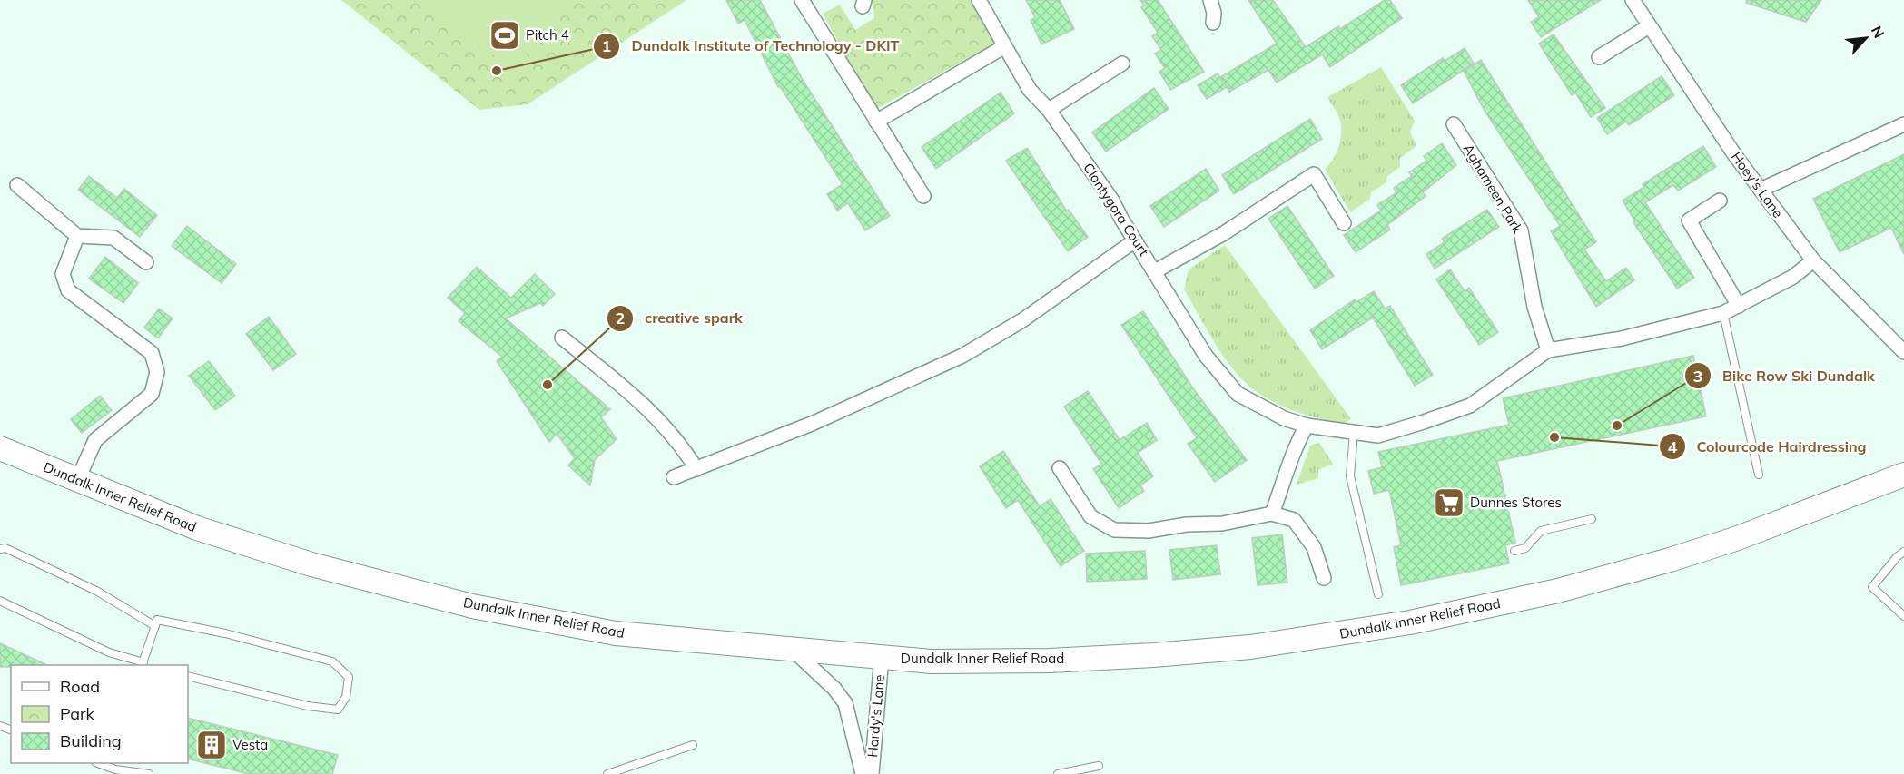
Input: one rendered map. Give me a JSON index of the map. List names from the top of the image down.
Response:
{
  "streets": {
    "main road": ["Dundalk Inner Relief Road"],
    "street": [
      "Hoey's Lane",
      "Aghameen Park",
      "Clontygora Court",
      "Hardy's Lane"
    ]
  },
  "crossings": [
    ["Dundalk Inner Relief Road", "Hardy's Lane"]
  ],
  "places": {
    "sports": ["Pitch 4"],
    "other": [
      "Dundalk Institute of Technology - DKIT",
      "creative spark",
      "Bike Row Ski Dundalk",
      "Colourcode Hairdressing"
    ],
    "supermarket": ["Dunnes Stores"],
    "building": ["Vesta"]
  },
  "legend": ["Road", "Park", "Building"],
  "north": "top right"
}
